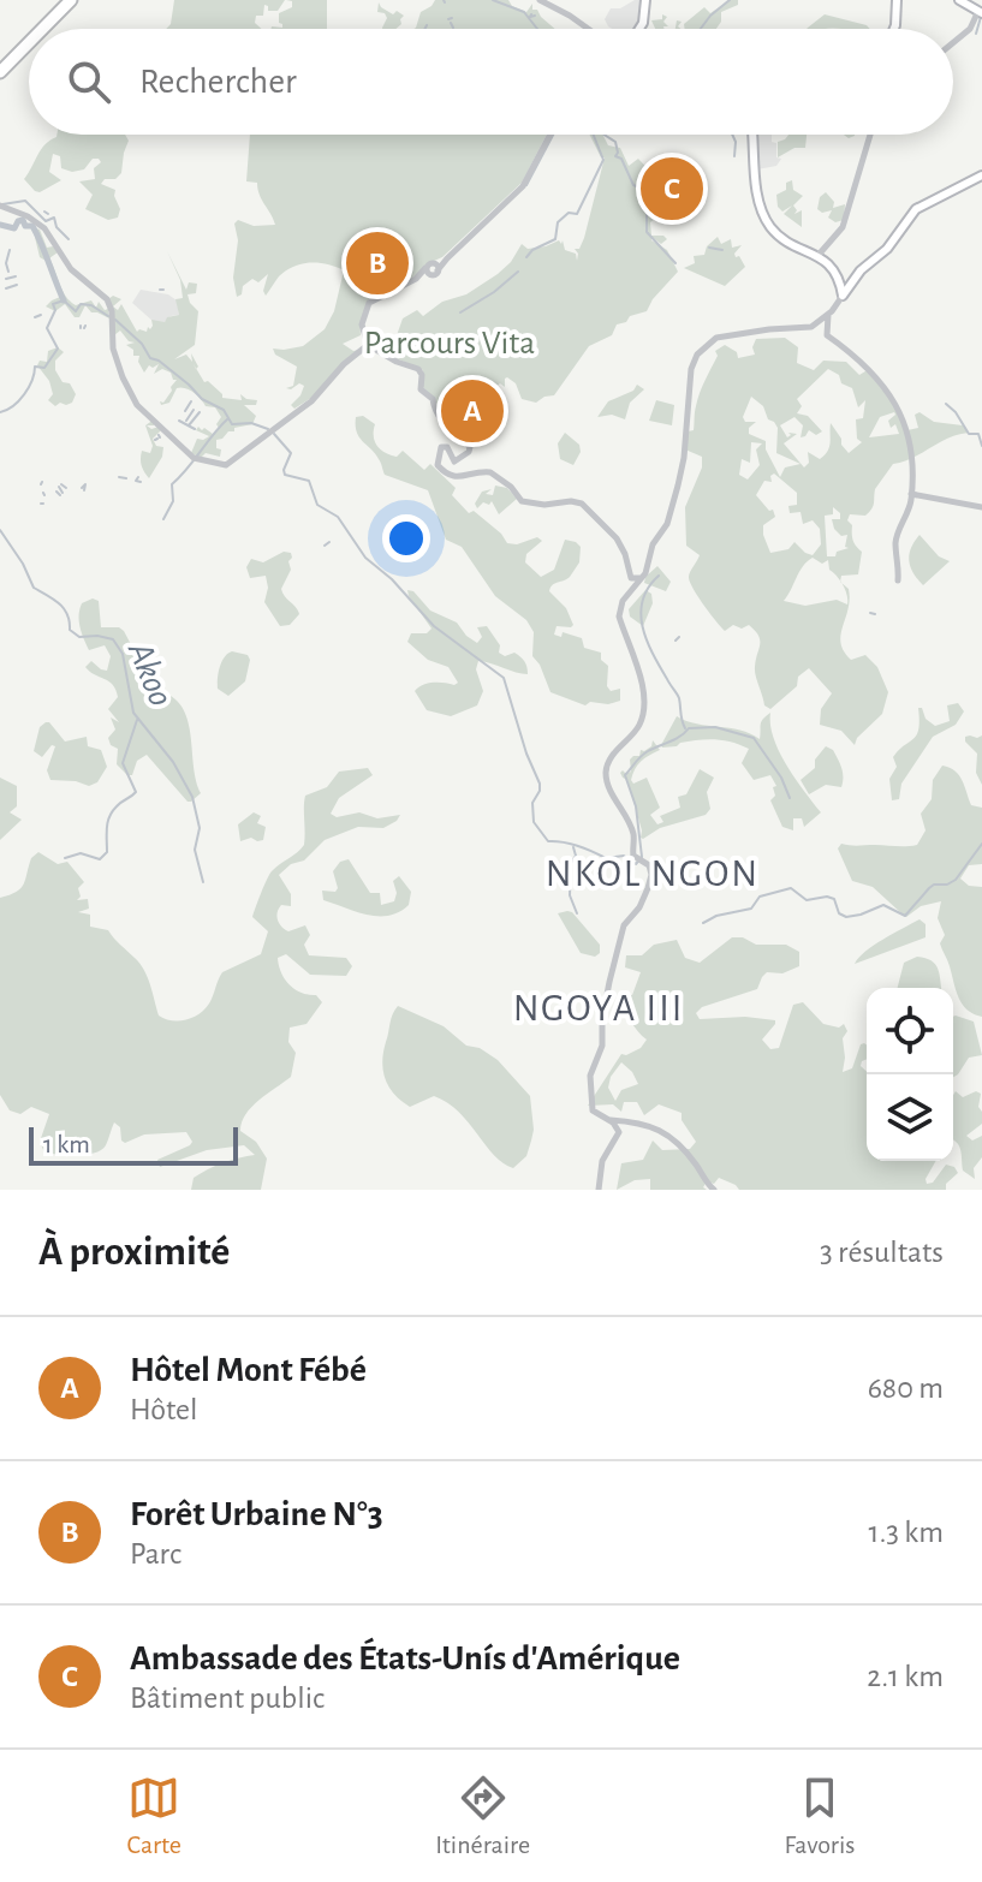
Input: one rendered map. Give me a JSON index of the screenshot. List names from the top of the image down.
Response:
{
  "districts": ["NKOL NGON", "NGOYA III"],
  "water": ["Akoo"],
  "parks": ["Parcours Vita"],
  "scale_bar": "1 km",
  "page": {
    "search": "Rechercher",
    "pins": ["C", "B", "A"],
    "scale": "1 km",
    "heading": ["À proximité", "3 résultats"],
    "list": [
      {
        "mark": "A",
        "name": "Hôtel Mont Fébé",
        "note": "Hôtel",
        "value": "680 m"
      },
      {
        "mark": "B",
        "name": "Forêt Urbaine N°3",
        "note": "Parc",
        "value": "1.3 km"
      },
      {
        "mark": "C",
        "name": "Ambassade des États-Unís d'Amérique",
        "note": "Bâtiment public",
        "value": "2.1 km"
      }
    ],
    "nav": ["Carte", "Itinéraire", "Favoris"]
  }
}
